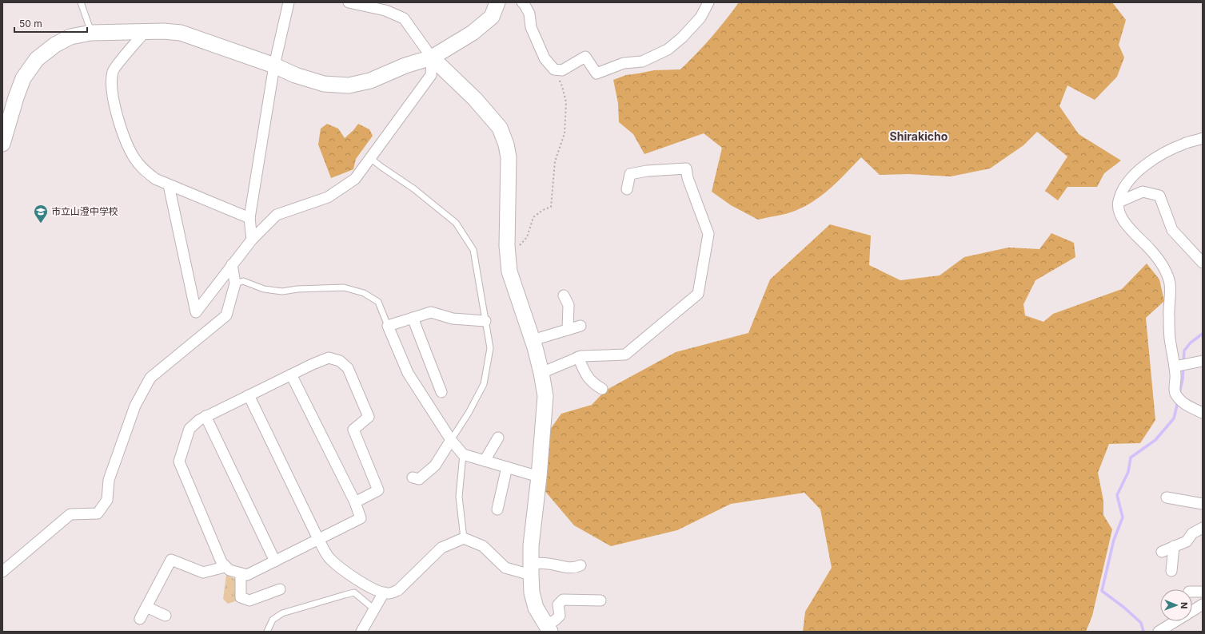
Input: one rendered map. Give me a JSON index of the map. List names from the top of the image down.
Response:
{
  "districts": ["Shirakicho"],
  "places": {
    "school or university": ["市立山澄中学校"]
  },
  "scale_bar": "50 m",
  "north": "right"
}
